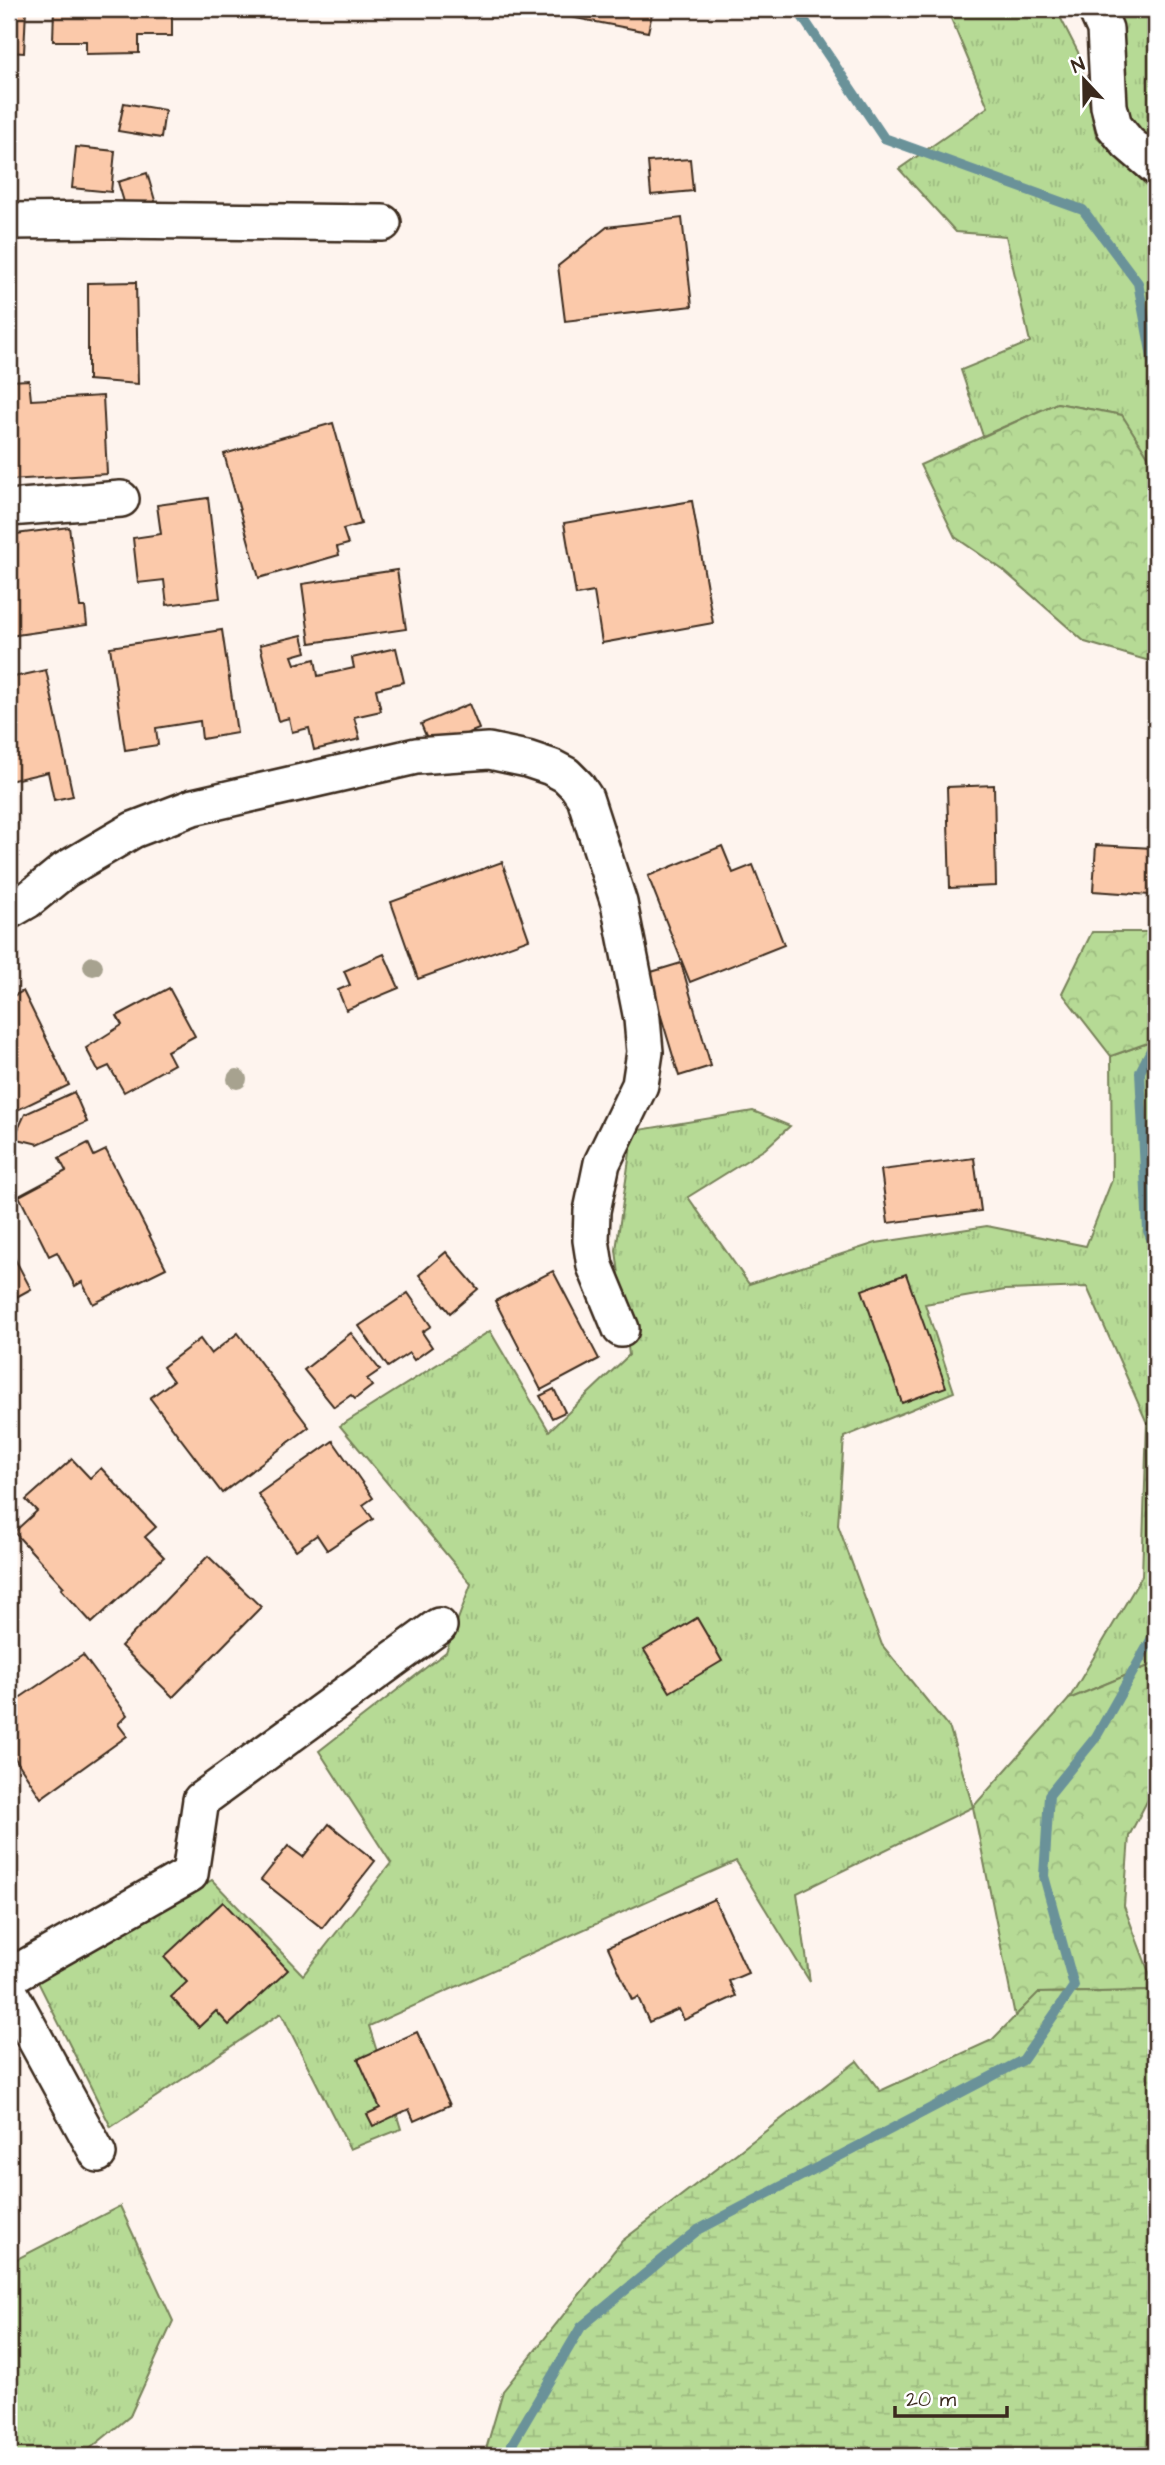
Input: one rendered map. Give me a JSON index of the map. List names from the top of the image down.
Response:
{
  "scale_bar": "20 m",
  "north": "top"
}
